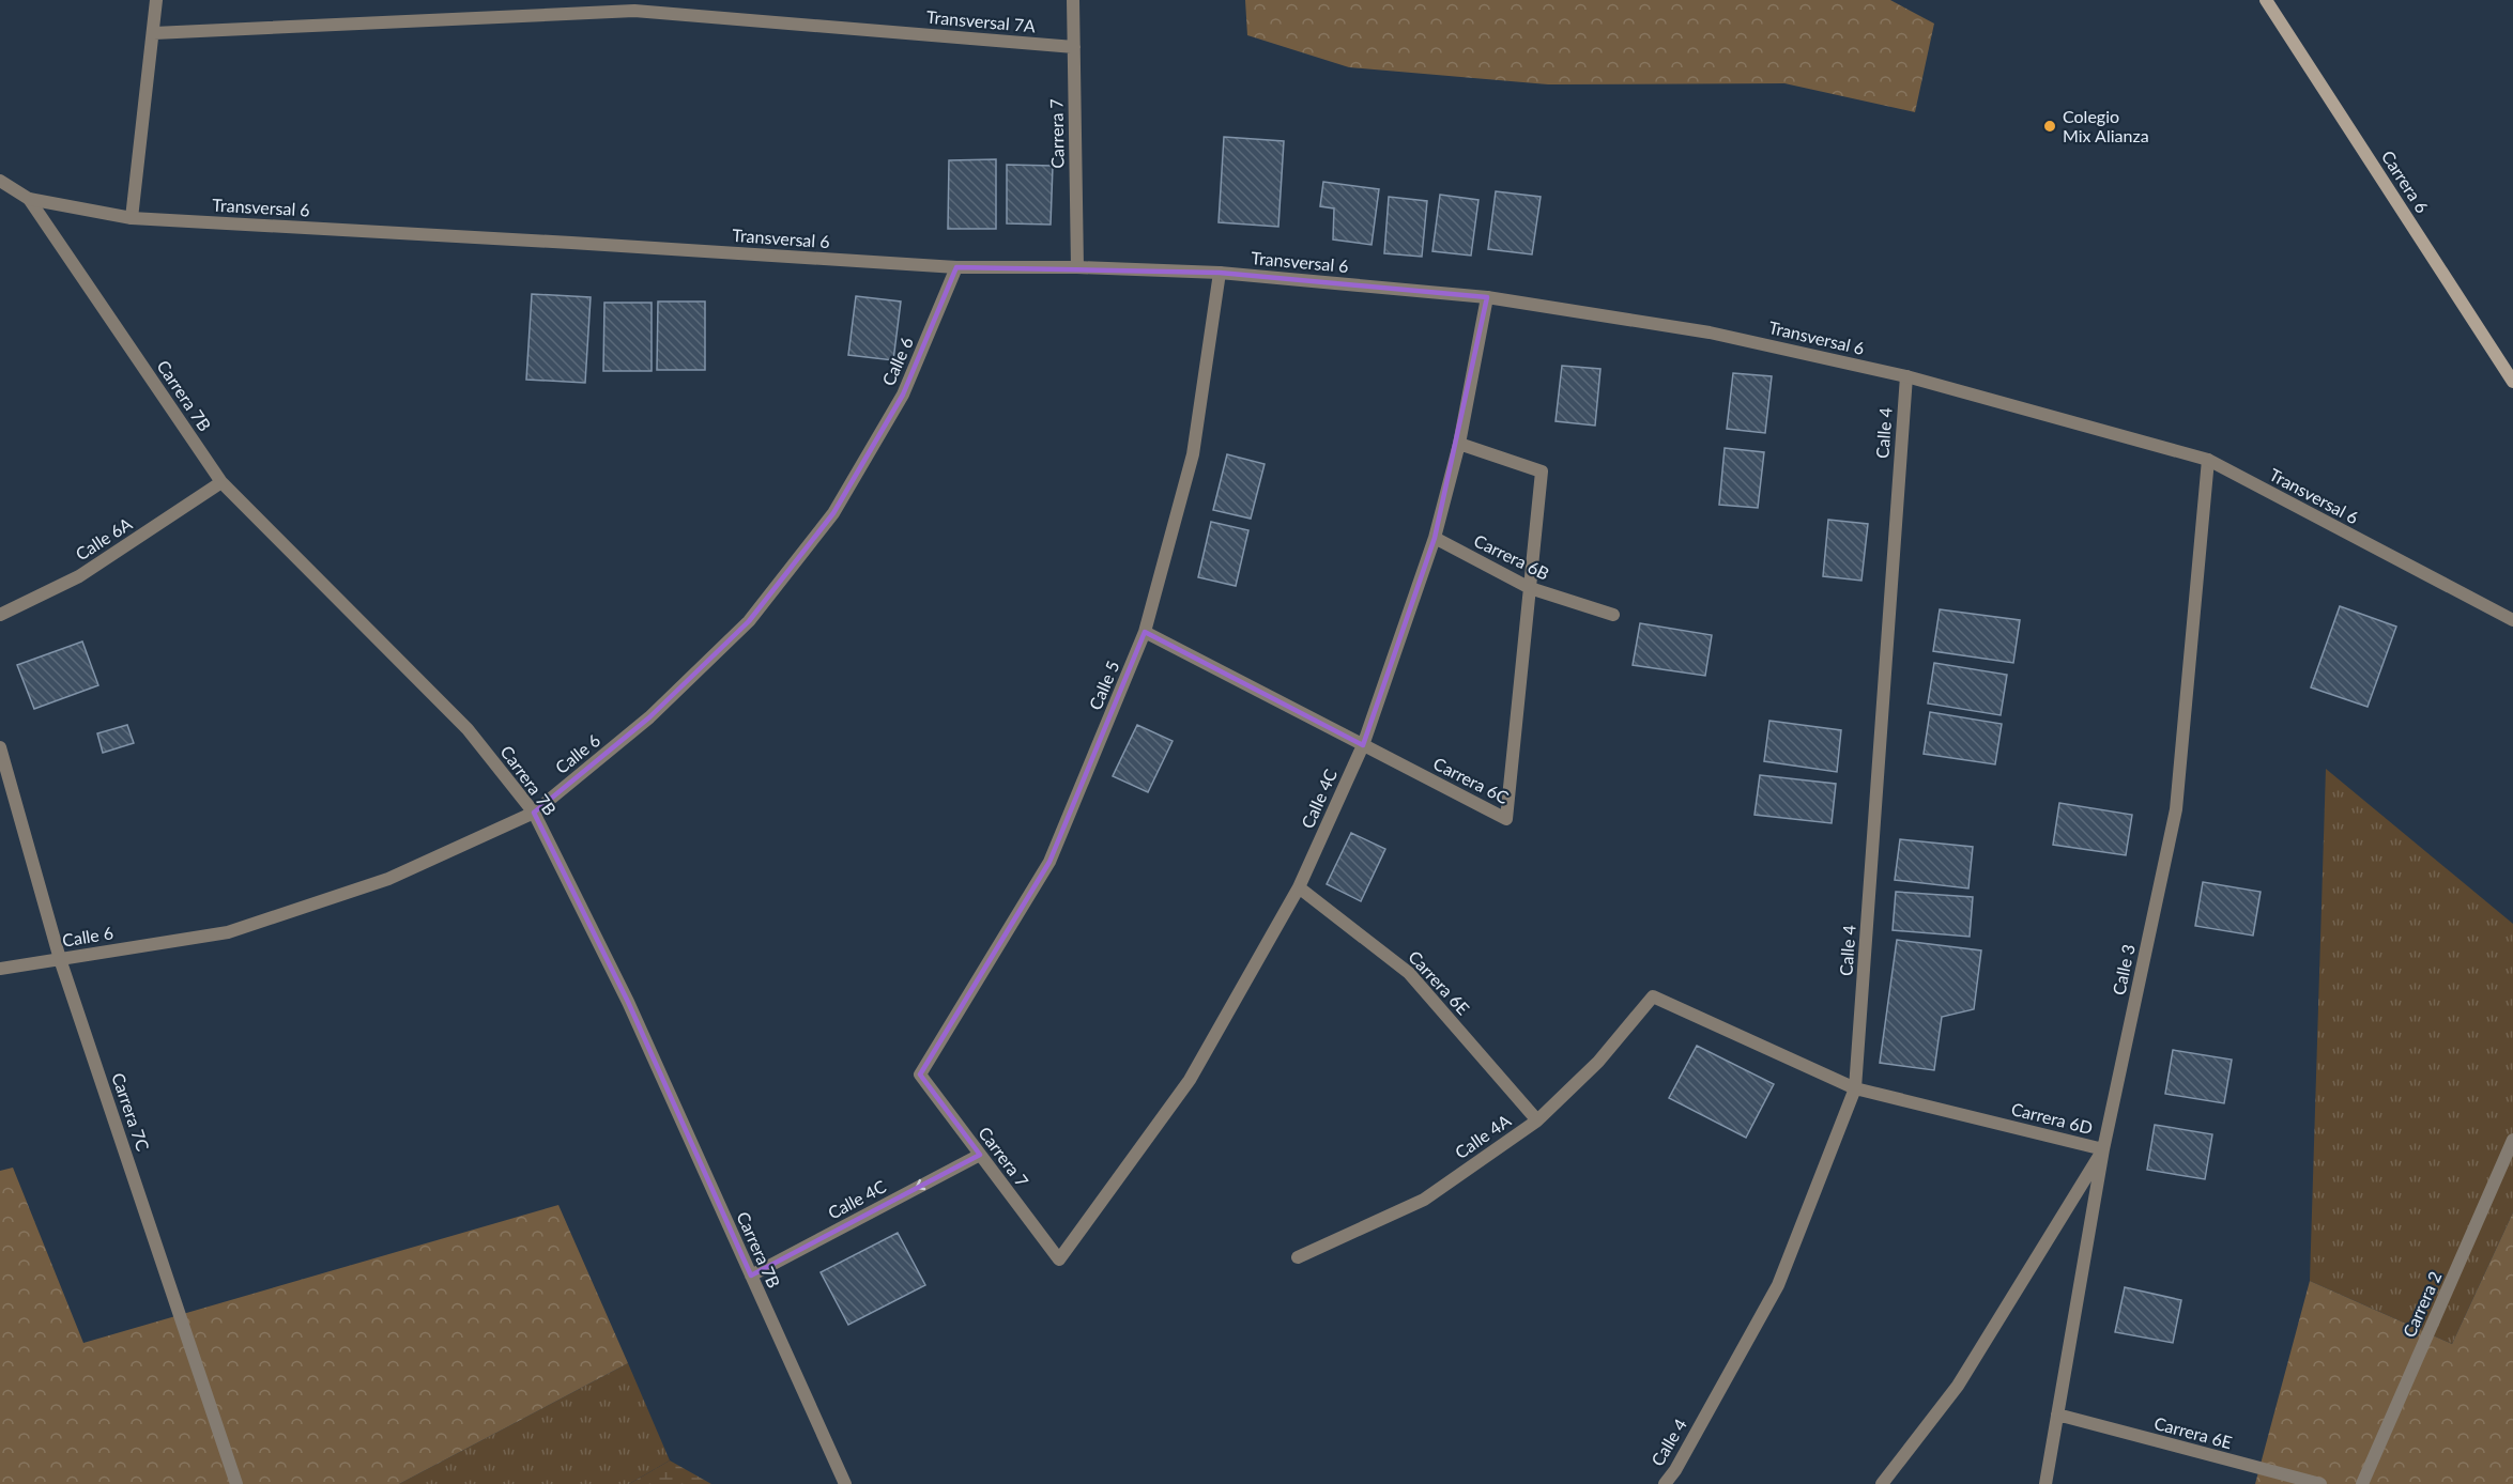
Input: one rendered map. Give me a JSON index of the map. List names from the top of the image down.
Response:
{
  "streets": {
    "main road": ["Carrera 6"],
    "street": [
      "Transversal 7A",
      "Carrera 7",
      "Transversal 6",
      "Calle 6",
      "Carrera 7B",
      "Calle 4",
      "Calle 6A",
      "Carrera 6B",
      "Calle 5",
      "Carrera 6C",
      "Calle 4C",
      "Calle 3",
      "Carrera 6E",
      "Carrera 7C",
      "Carrera 6D",
      "Calle 4A",
      "Carrera 2"
    ]
  },
  "crossings": [
    ["Transversal 7A", "Carrera 7"],
    ["Carrera 7", "Transversal 6"],
    ["Carrera 7", "Calle 5"],
    ["Carrera 7", "Calle 4C"],
    ["Transversal 6", "Calle 6"],
    ["Transversal 6", "Carrera 7B"],
    ["Transversal 6", "Calle 4"],
    ["Transversal 6", "Calle 5"],
    ["Transversal 6", "Calle 4C"],
    ["Transversal 6", "Calle 3"],
    ["Calle 6", "Carrera 7B"],
    ["Calle 6", "Carrera 7C"],
    ["Carrera 7B", "Calle 6A"],
    ["Carrera 7B", "Calle 4C"],
    ["Calle 4", "Carrera 6D"],
    ["Carrera 6B", "Carrera 6C"],
    ["Carrera 6B", "Calle 4C"],
    ["Calle 5", "Carrera 6C"],
    ["Carrera 6C", "Calle 4C"],
    ["Calle 4C", "Carrera 6E"],
    ["Calle 3", "Carrera 6E"],
    ["Calle 3", "Carrera 6D"],
    ["Carrera 6E", "Calle 4A"],
    ["Carrera 6D", "Calle 4A"]
  ],
  "places": ["Colegio Mix Alianza"]
}
